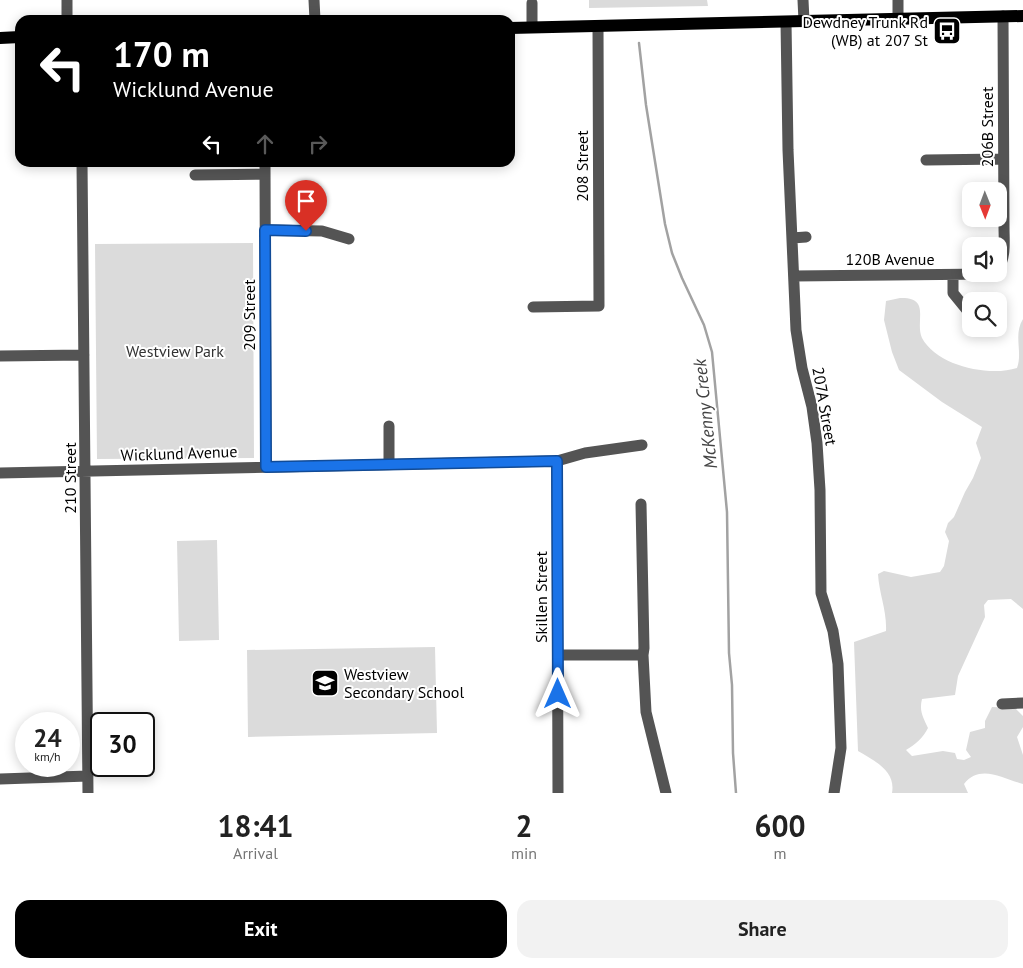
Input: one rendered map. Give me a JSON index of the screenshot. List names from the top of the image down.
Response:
{
  "streets": {
    "street": [
      "206B Street",
      "208 Street",
      "120B Avenue",
      "209 Street",
      "207A Street",
      "Wicklund Avenue",
      "210 Street",
      "Skillen Street"
    ]
  },
  "crossings": [
    ["120B Avenue", "207A Street"],
    ["209 Street", "Wicklund Avenue"],
    ["Wicklund Avenue", "210 Street"],
    ["Wicklund Avenue", "Skillen Street"]
  ],
  "water": ["McKenny Creek"],
  "parks": ["Westview Park"],
  "places": {
    "bus stop": ["Dewdney Trunk Rd (WB) at 207 St"],
    "school or university": ["Westview Secondary School"]
  },
  "north": "bottom",
  "page": {
    "turn": ["170 m", "Wicklund Avenue"],
    "speed": "24 km/h",
    "limit": "30",
    "eta": [
      "18:41",
      "Arrival",
      "2",
      "min",
      "600",
      "m"
    ],
    "buttons": ["Exit", "Share"]
  }
}
